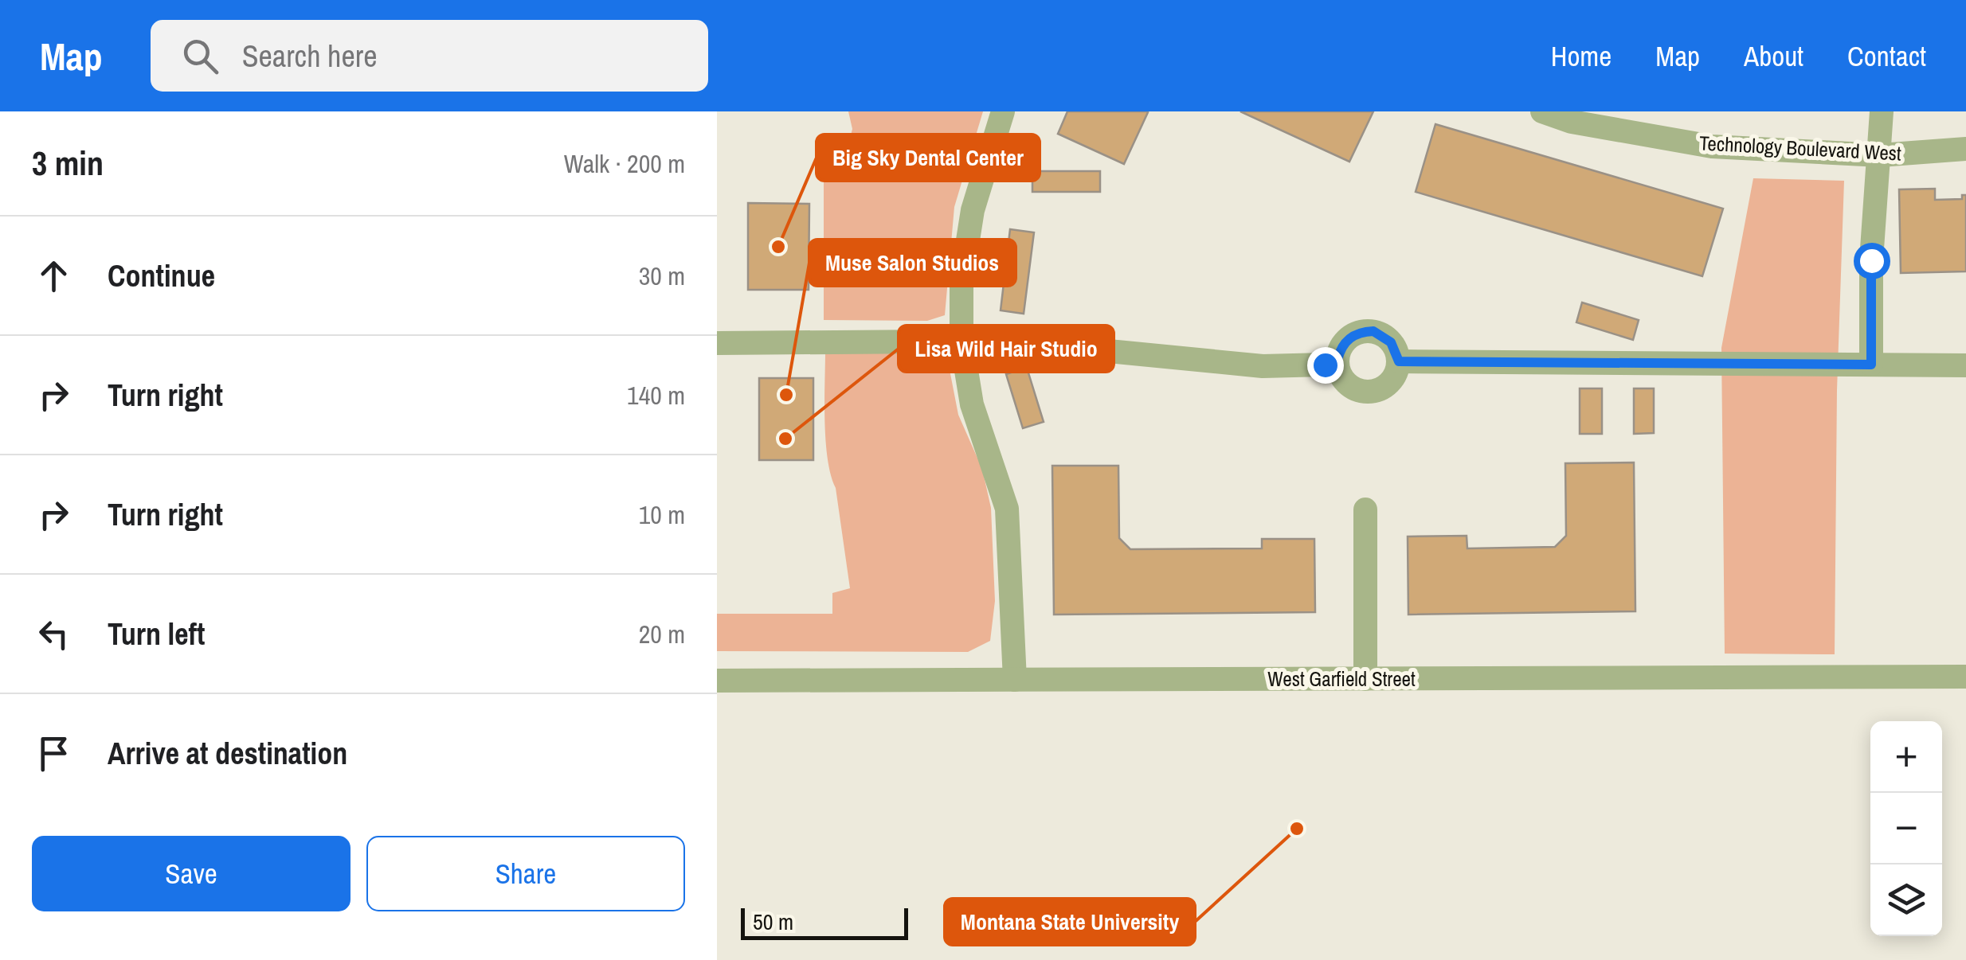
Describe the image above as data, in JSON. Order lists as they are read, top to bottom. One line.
{"streets":{"street":["Technology Boulevard West","West Garfield Street"]},"places":["Big Sky Dental Center","Muse Salon Studios","Lisa Wild Hair Studio","Montana State University"],"scale_bar":"50 m","page":{"header":"Map","search":"Search here","nav":["Home","Map","About","Contact"],"heading":["3 min","Walk · 200 m"],"list":[["Continue","30 m"],["Turn right","140 m"],["Turn right","10 m"],["Turn left","20 m"],"Arrive at destination"],"map_buttons":["+","−"],"buttons":["Save","Share"],"scale":"50 m"}}
